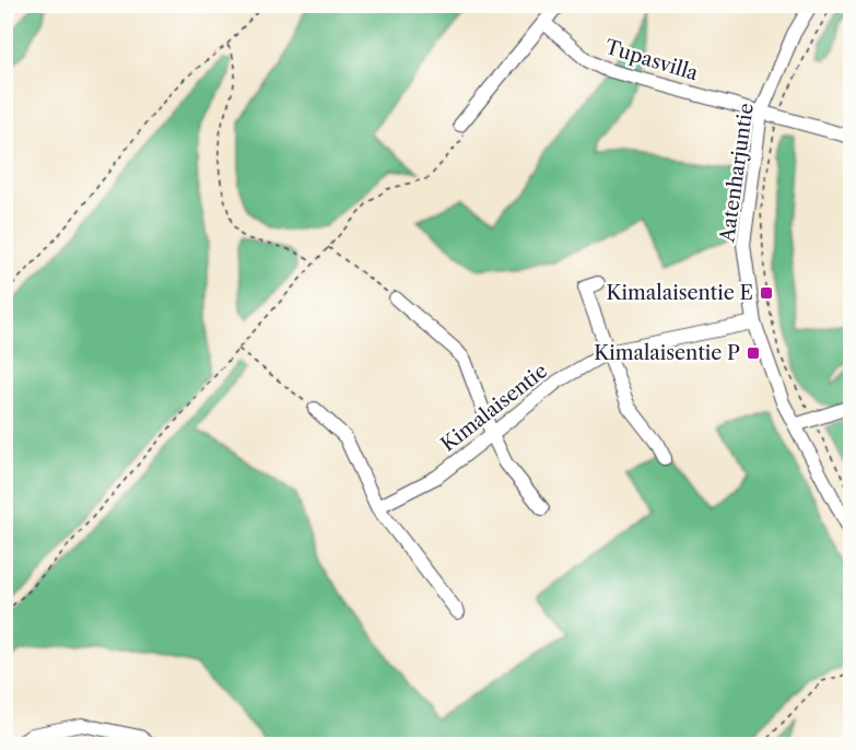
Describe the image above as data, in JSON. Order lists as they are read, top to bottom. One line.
{"streets":{"street":["Tupasvilla","Aatenharjuntie","Kimalaisentie"]},"crossings":[["Tupasvilla","Aatenharjuntie"],["Aatenharjuntie","Kimalaisentie"]],"places":{"transit":["Kimalaisentie E","Kimalaisentie P"]}}
